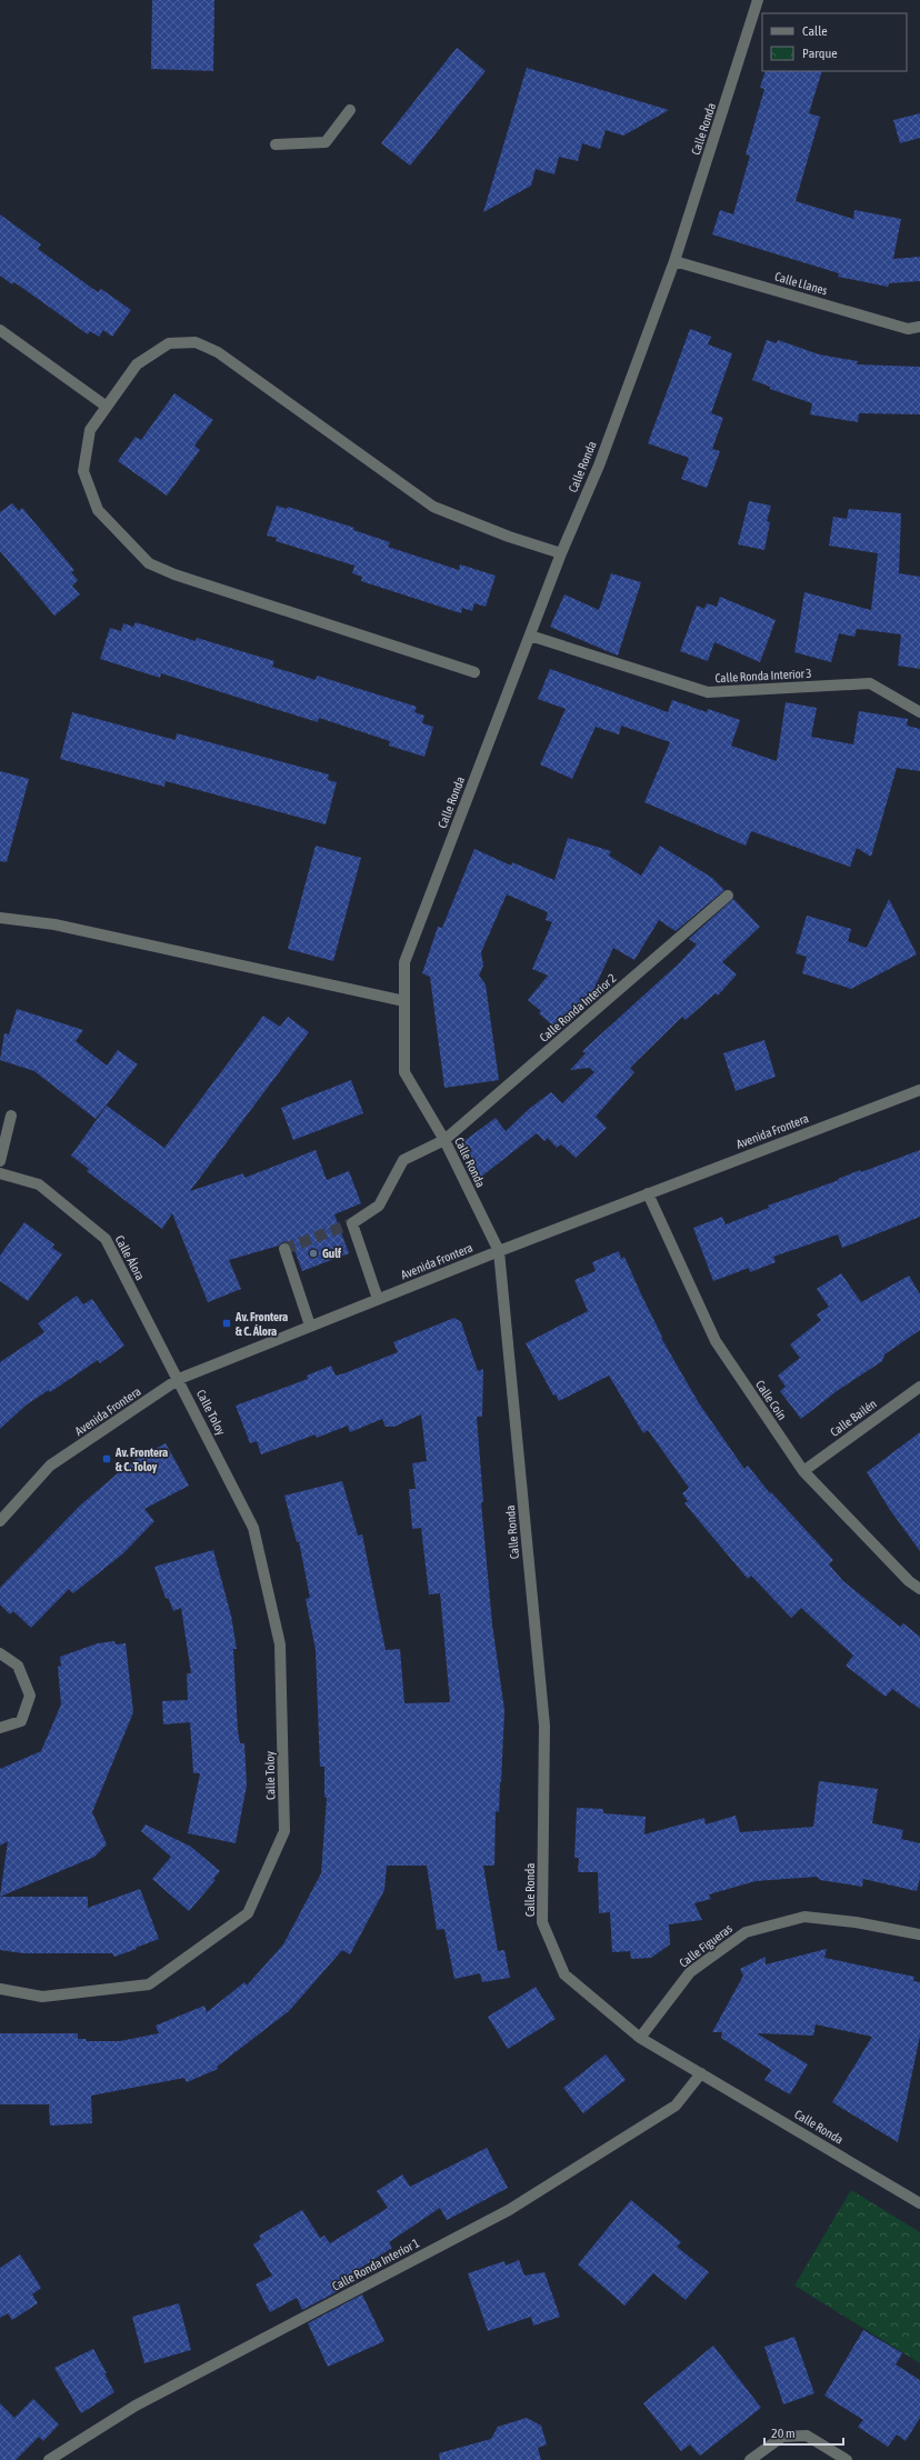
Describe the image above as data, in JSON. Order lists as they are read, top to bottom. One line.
{"streets":{"street":["Calle Ronda","Calle Llanes","Calle Ronda Interior 3","Calle Ronda Interior 2","Avenida Frontera","Calle Álora","Calle Coín","Calle Toloy","Calle Bailén","Calle Figueras","Calle Ronda Interior 1"]},"crossings":[["Calle Ronda","Calle Llanes"],["Calle Ronda","Calle Ronda Interior 3"],["Calle Ronda","Calle Ronda Interior 2"],["Calle Ronda","Avenida Frontera"],["Calle Ronda","Calle Figueras"],["Calle Ronda","Calle Ronda Interior 1"],["Calle Ronda Interior 2","Avenida Frontera"],["Avenida Frontera","Calle Álora"],["Avenida Frontera","Calle Coín"],["Avenida Frontera","Calle Toloy"],["Calle Álora","Calle Toloy"],["Calle Coín","Calle Bailén"]],"places":{"other":["Gulf"],"transit":["Av. Frontera & C. Álora","Av. Frontera & C. Toloy"]},"legend":["Calle","Parque"],"scale_bar":"20 m"}
